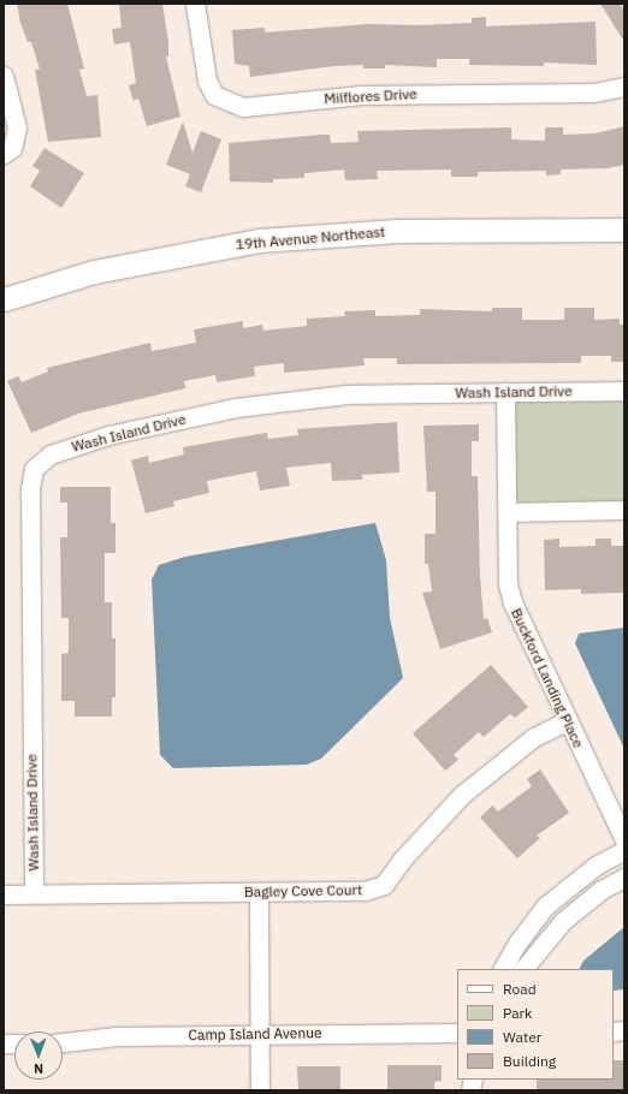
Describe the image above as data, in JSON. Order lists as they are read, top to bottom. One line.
{"streets":{"street":["Milflores Drive","19th Avenue Northeast","Wash Island Drive","Buckford Landing Place","Bagley Cove Court","Camp Island Avenue"]},"crossings":[["Wash Island Drive","Buckford Landing Place"],["Wash Island Drive","Bagley Cove Court"],["Buckford Landing Place","Bagley Cove Court"]],"legend":["Road","Park","Water","Building"],"north":"bottom"}
